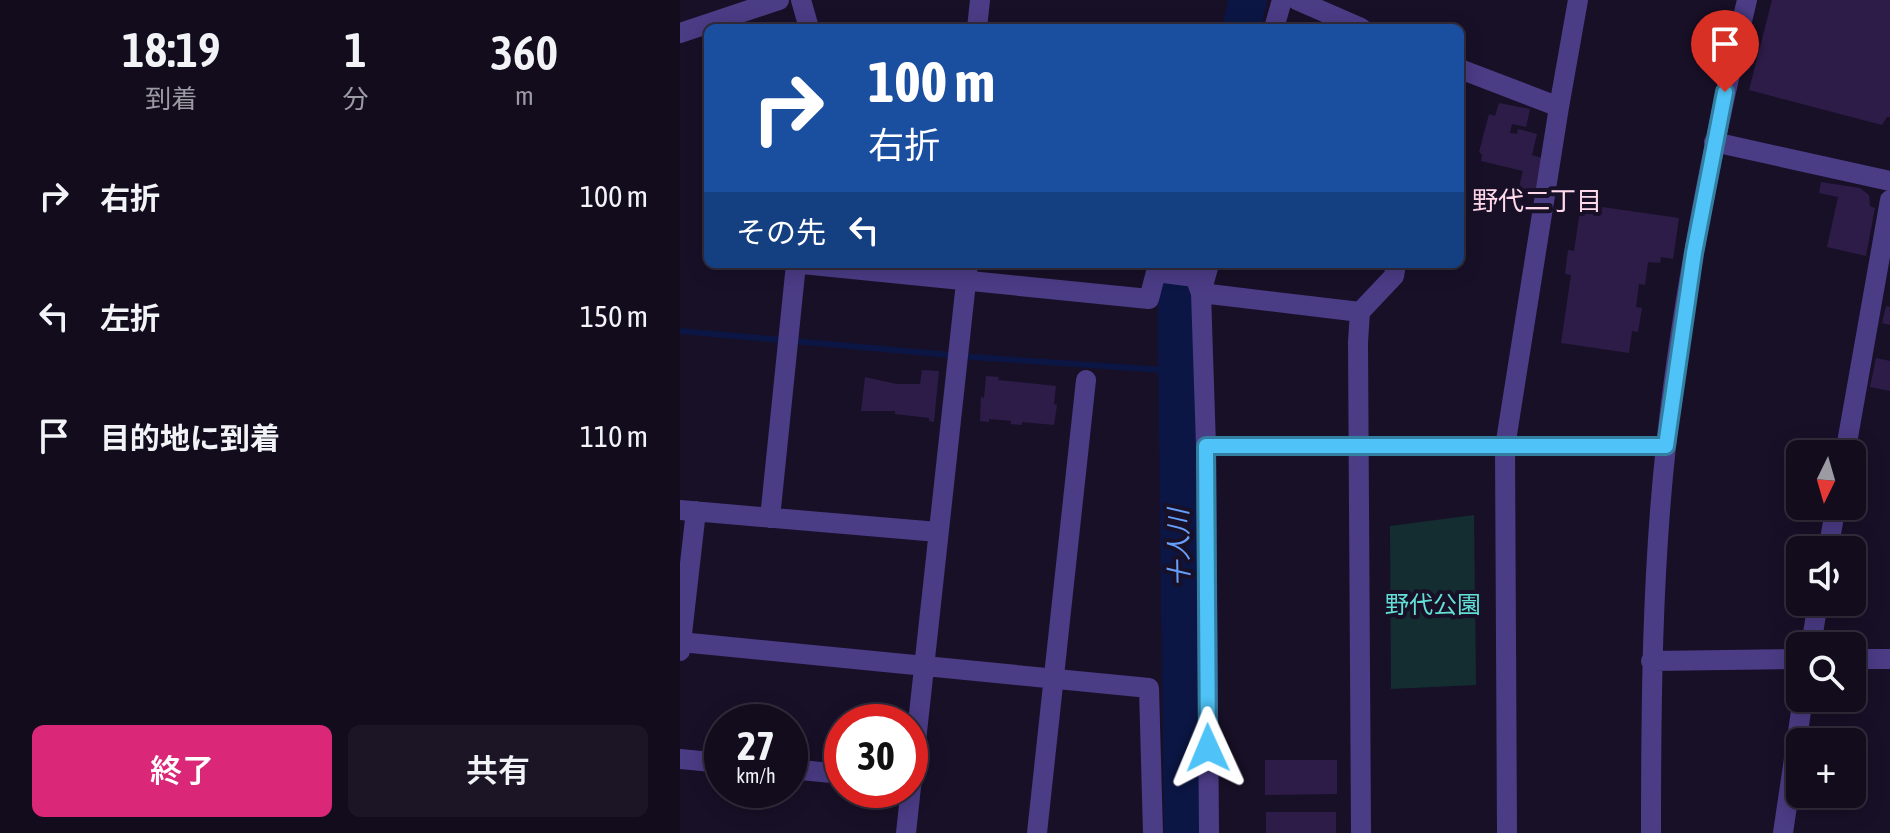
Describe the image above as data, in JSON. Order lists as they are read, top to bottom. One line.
{"districts":["野代二丁目"],"water":["十人川"],"parks":["野代公園"],"north":"bottom","page":{"eta":["18:19","到着","1","分","360","m"],"turn":["100 m","右折"],"list":[{"name":"右折","value":"100 m"},{"name":"左折","value":"150 m"},{"name":"目的地に到着","value":"110 m"}],"then":"その先","map_buttons":"+","speed":"27 km/h","limit":"30","buttons":["終了","共有"]}}
